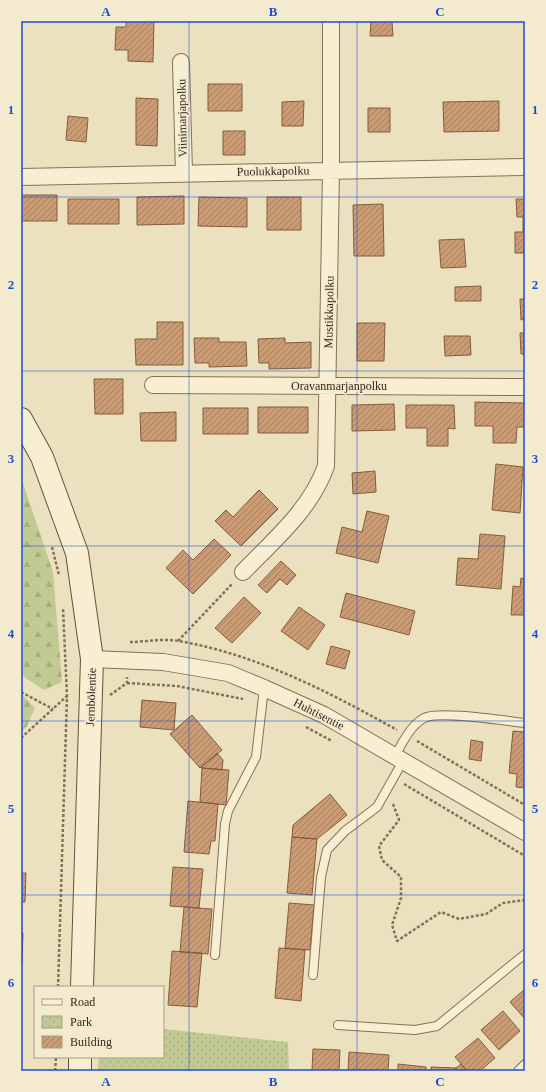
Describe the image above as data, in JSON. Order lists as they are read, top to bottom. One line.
{"streets":{"street":["Viinimarjapolku","Puolukkapolku","Mustikkapolku","Oravanmarjanpolku","Jernbölentie","Huhtisentie"]},"crossings":[["Viinimarjapolku","Puolukkapolku"],["Puolukkapolku","Mustikkapolku"],["Mustikkapolku","Oravanmarjanpolku"],["Jernbölentie","Huhtisentie"]],"legend":["Road","Park","Building"],"grid":{"columns":["A","B","C"],"rows":["1","2","3","4","5","6"]}}
